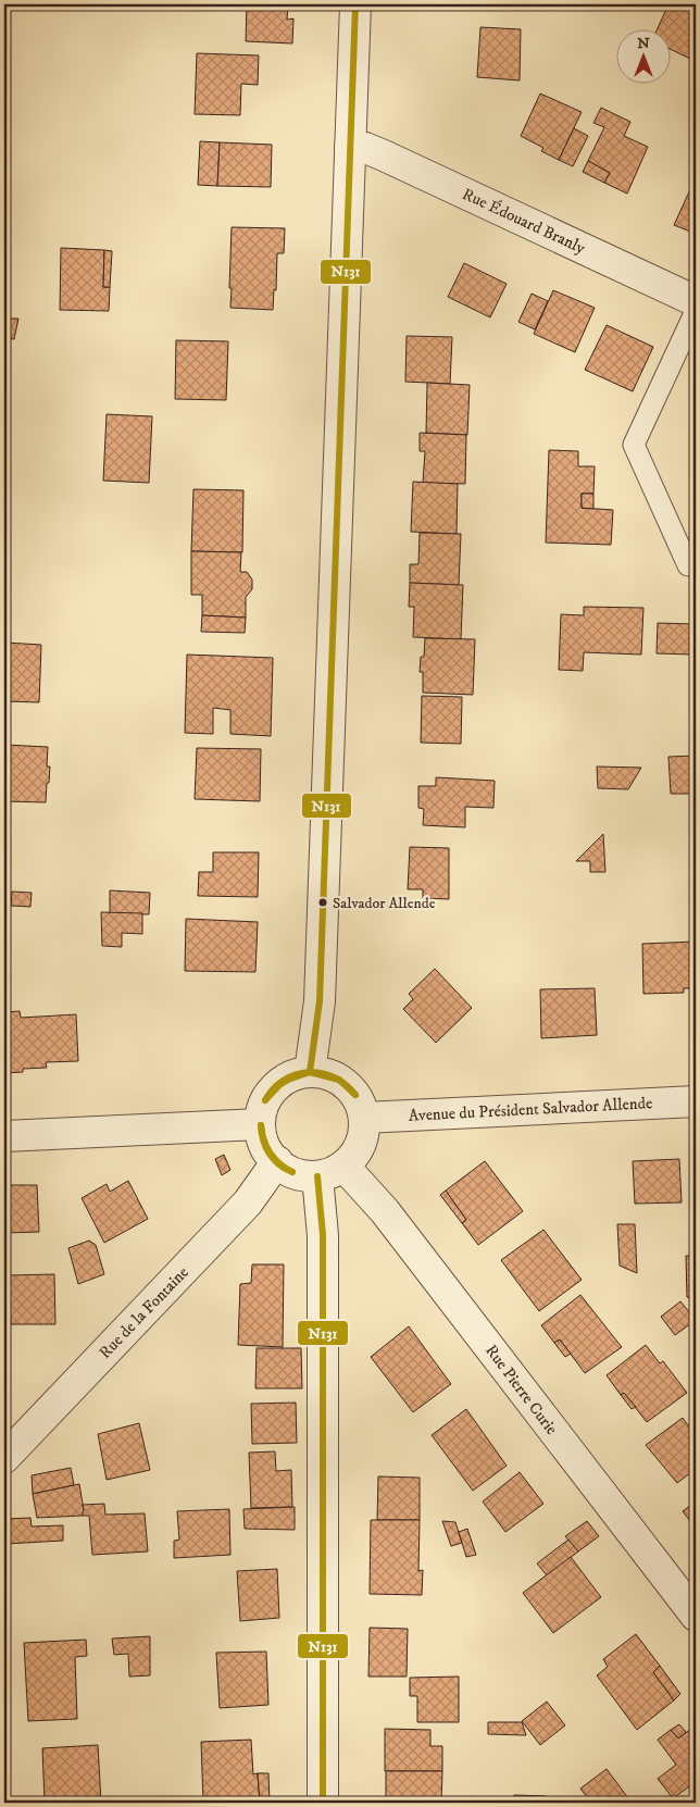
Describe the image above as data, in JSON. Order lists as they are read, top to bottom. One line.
{"streets":{"street":["Rue Édouard Branly","Avenue du Président Salvador Allende","Rue de la Fontaine","Rue Pierre Curie"]},"crossings":[["Avenue du Président Salvador Allende","Rue de la Fontaine"],["Avenue du Président Salvador Allende","Rue Pierre Curie"],["Rue de la Fontaine","Rue Pierre Curie"]],"places":["Salvador Allende"],"lines":["transit line N131"],"north":"top"}
